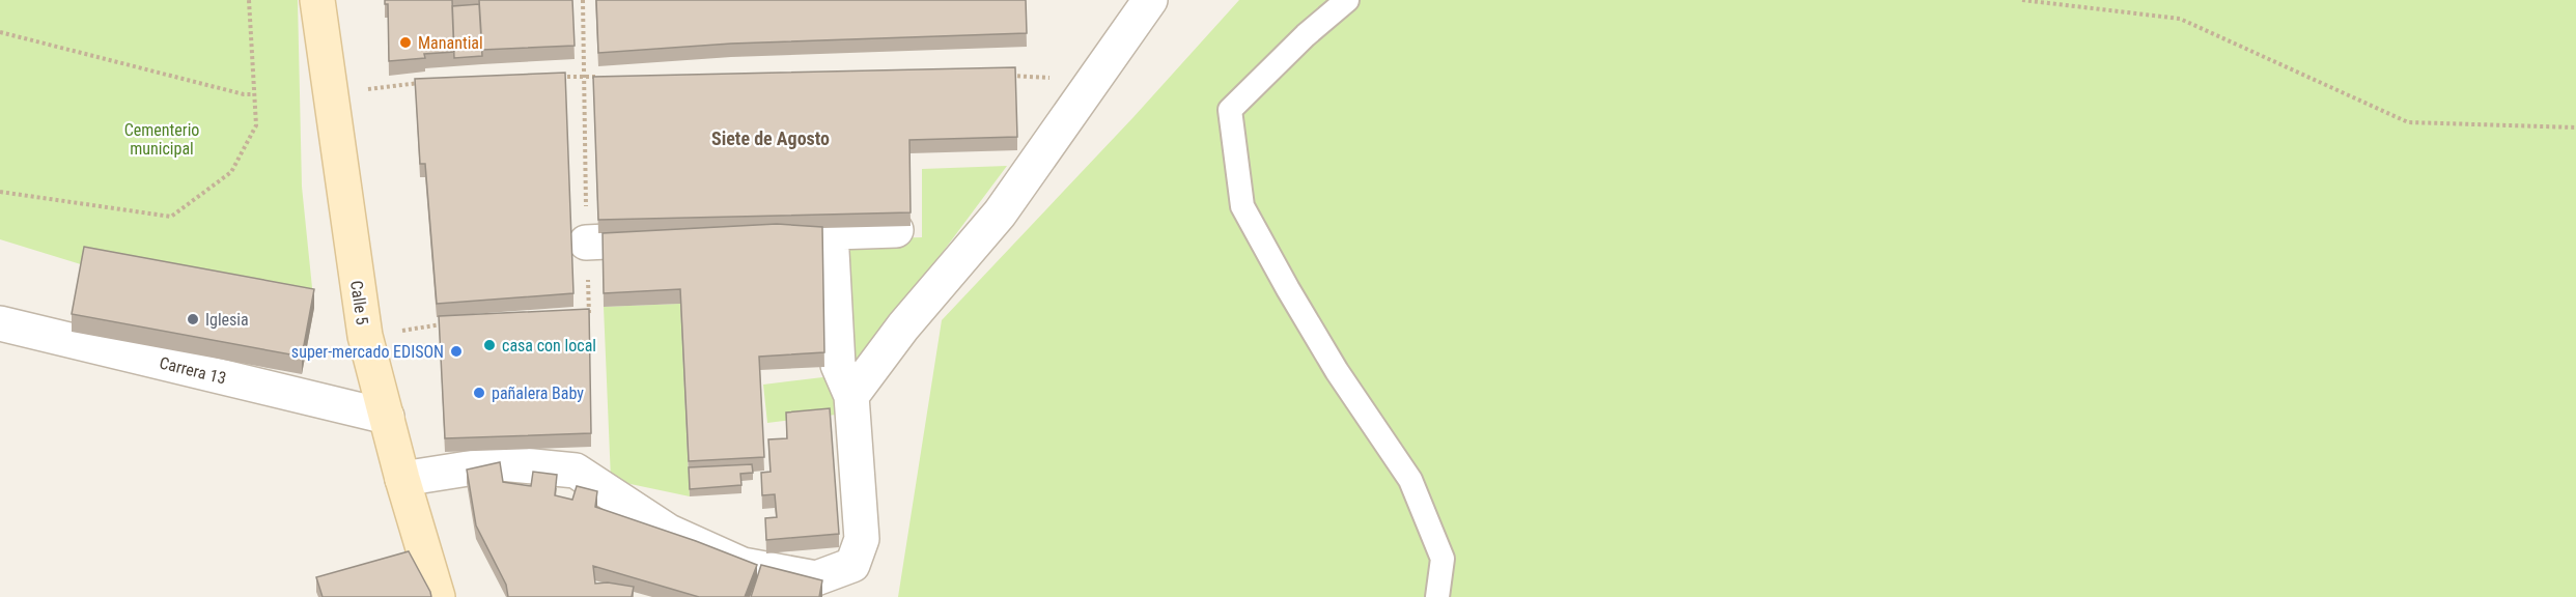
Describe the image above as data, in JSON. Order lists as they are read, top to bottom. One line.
{"streets":{"street":["Calle 5","Carrera 13"]},"crossings":[["Calle 5","Carrera 13"]],"districts":["Siete de Agosto"],"parks":["Cementerio municipal"],"places":["Manantial","Iglesia","casa con local","super-mercado EDISON","pañalera Baby"]}
